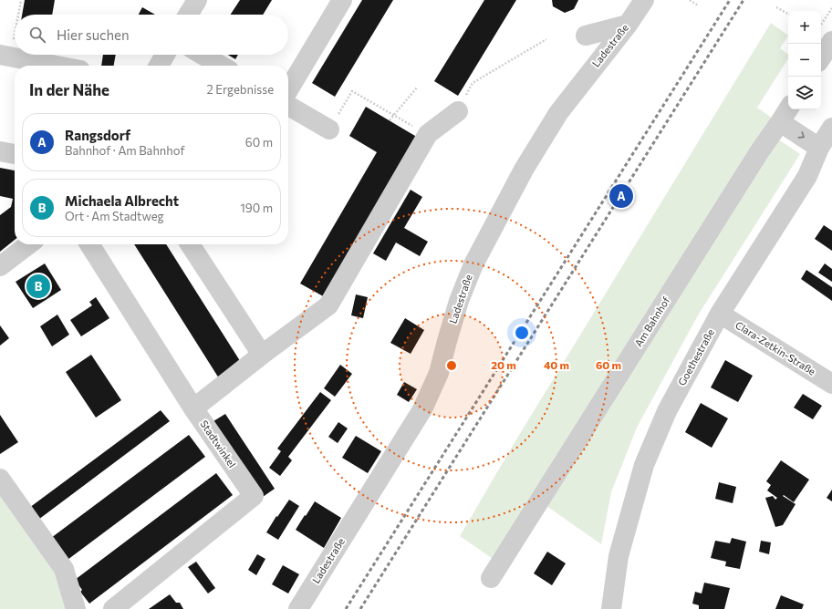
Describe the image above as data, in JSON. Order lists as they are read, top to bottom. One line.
{"streets":{"street":["Ladestraße","Am Bahnhof","Clara-Zetkin-Straße","Goethestraße","Stadtwinkel"]},"crossings":[["Clara-Zetkin-Straße","Goethestraße"]],"page":{"map_buttons":["+","−"],"search":"Hier suchen","heading":["In der Nähe","2 Ergebnisse"],"list":[{"mark":"A","name":"Rangsdorf","note":"Bahnhof · Am Bahnhof","value":"60 m"},{"mark":"B","name":"Michaela Albrecht","note":"Ort · Am Stadtweg","value":"190 m"}],"pins":["A","B"]},"rings":["20 m","40 m","60 m"]}
